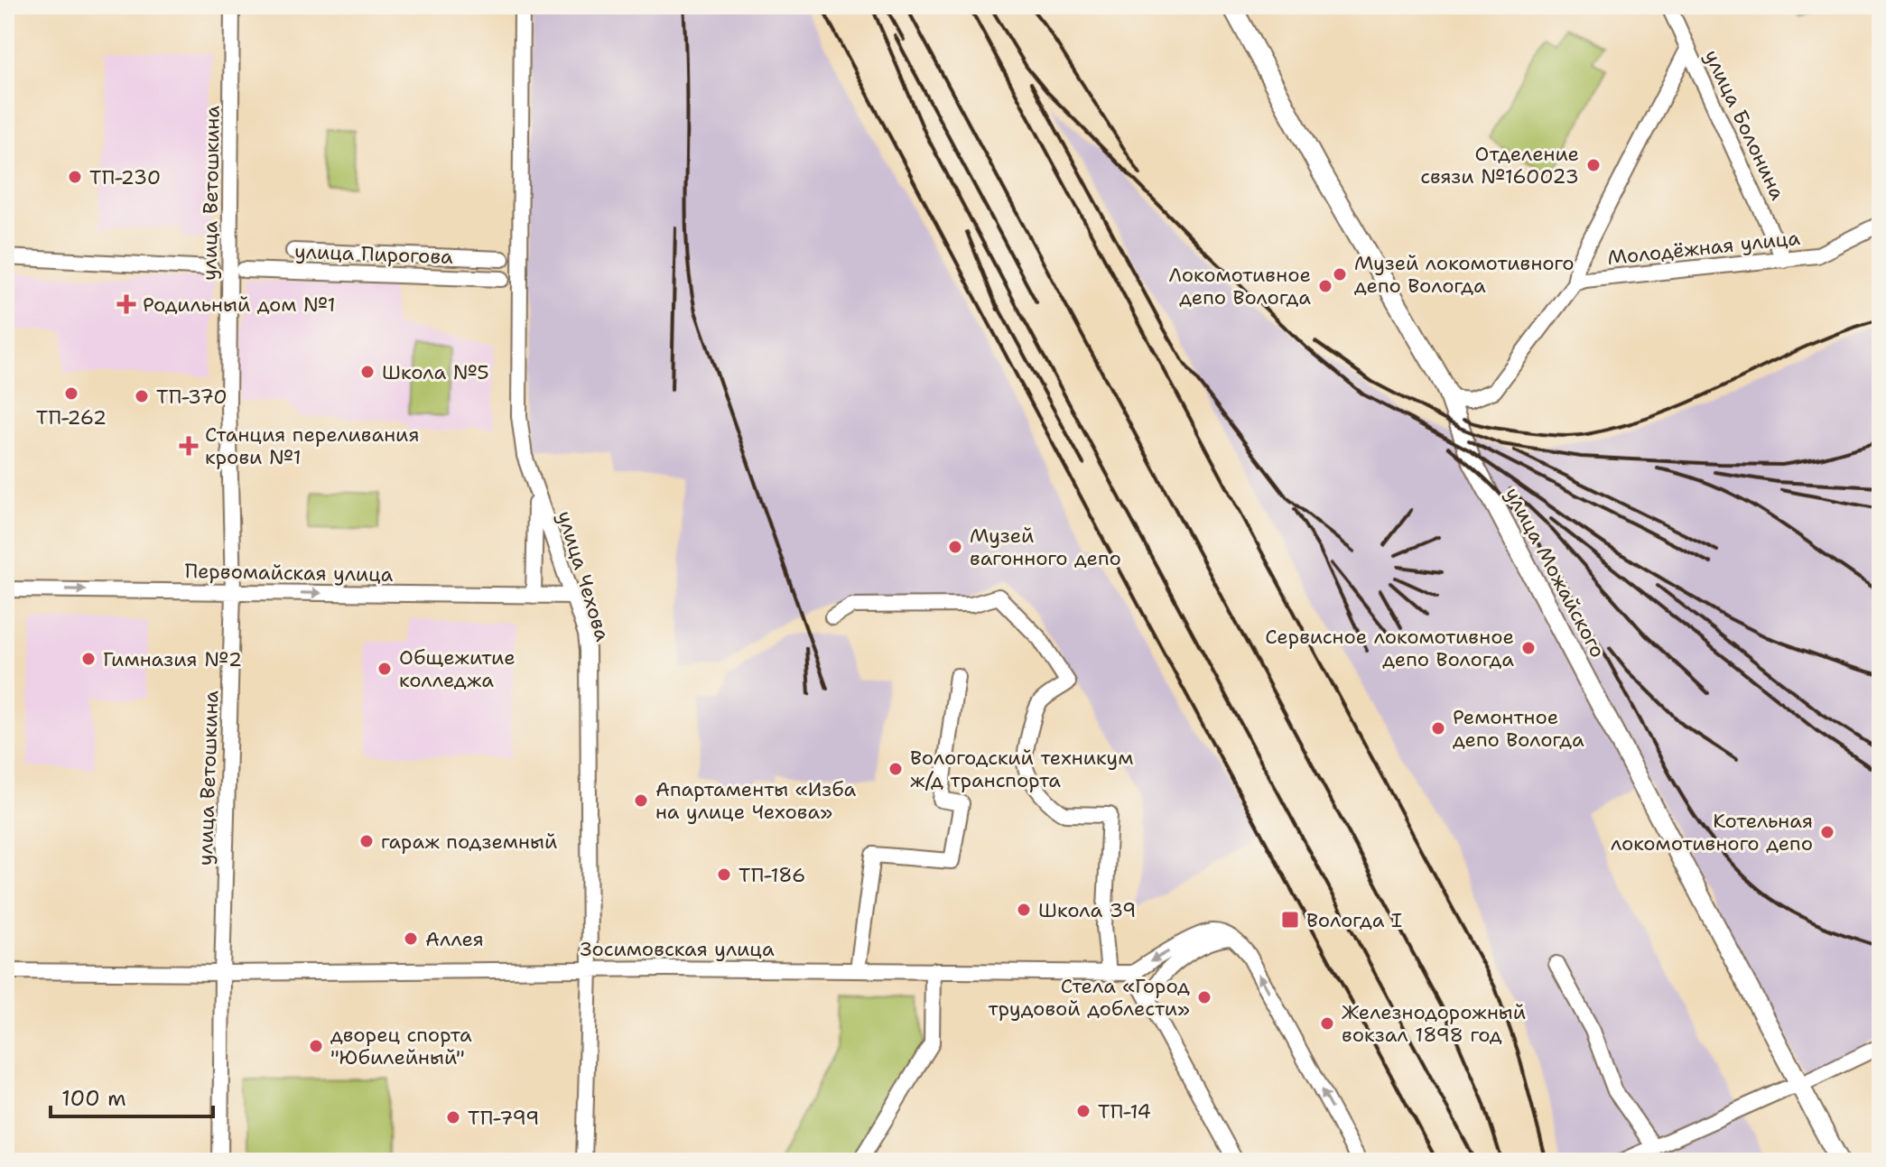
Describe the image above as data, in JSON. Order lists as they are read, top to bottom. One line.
{"streets":{"main road":["улица Можайского"],"street":["улица Болонина","улица Ветошкина","Молодёжная улица","улица Пирогова","Первомайская улица","улица Чехова","Зосимовская улица"]},"crossings":[["улица Болонина","Молодёжная улица"],["улица Ветошкина","Первомайская улица"],["улица Ветошкина","Зосимовская улица"],["Первомайская улица","улица Чехова"],["улица Чехова","Зосимовская улица"]],"one_way":["Первомайская улица"],"places":{"other":["Отделение связи №160023","ТП-230","Музей локомотивного депо Вологда","Локомотивное депо Вологда","Школа №5","ТП-262","ТП-370","Музей вагонного депо","Сервисное локомотивное депо Вологда","Гимназия №2","Общежитие колледжа","Ремонтное депо Вологда","Вологодский техникум ж/д транспорта","Апартаменты «Изба на улице Чехова»","Котельная локомотивного депо","гараж подземный","ТП-186","Школа 39","Аллея","Стела «Город трудовой доблести»","Железнодорожный вокзал 1898 год","дворец спорта \"Юбилейный\"","ТП-14","ТП-799"],"health":["Родильный дом №1","Станция переливания крови №1"],"transit":["Вологда I"]},"scale_bar":"100 m"}
